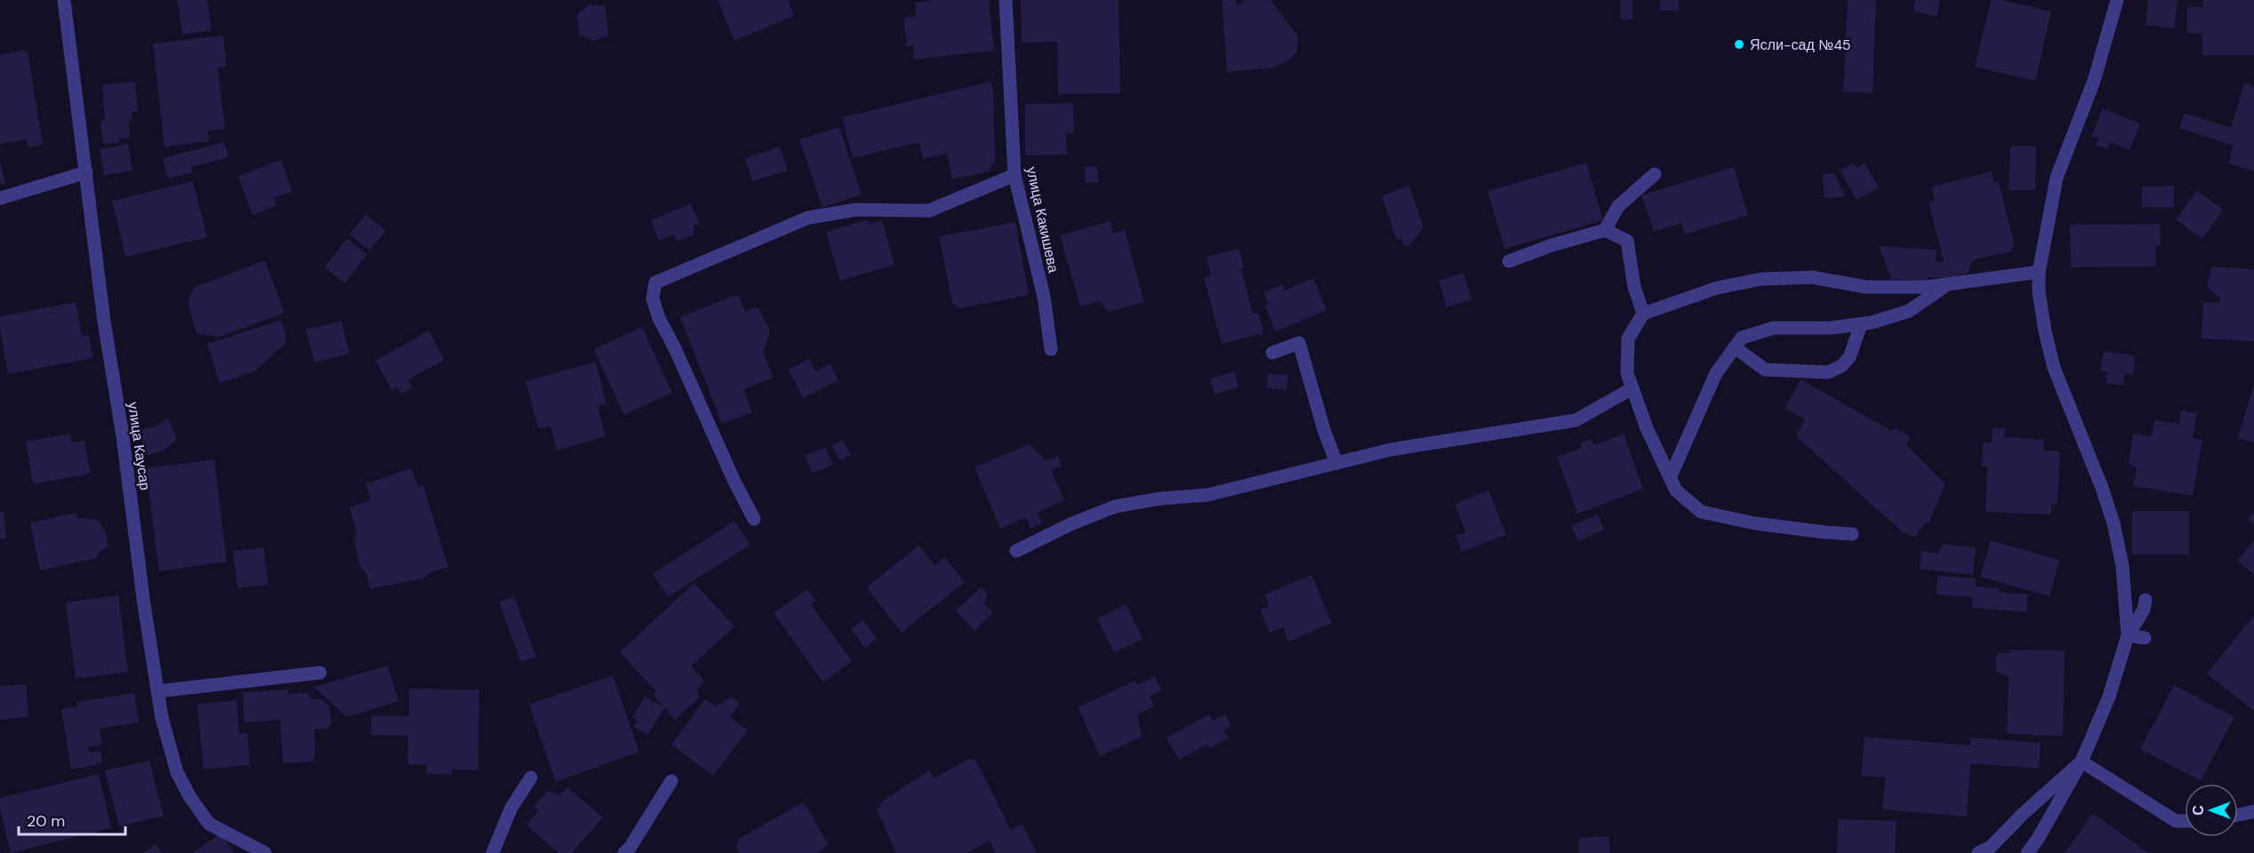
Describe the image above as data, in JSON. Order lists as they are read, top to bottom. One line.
{"streets":{"street":["улица Какишева","улица Каусар"]},"places":["Ясли-сад №45"],"scale_bar":"20 m","north":"left"}
